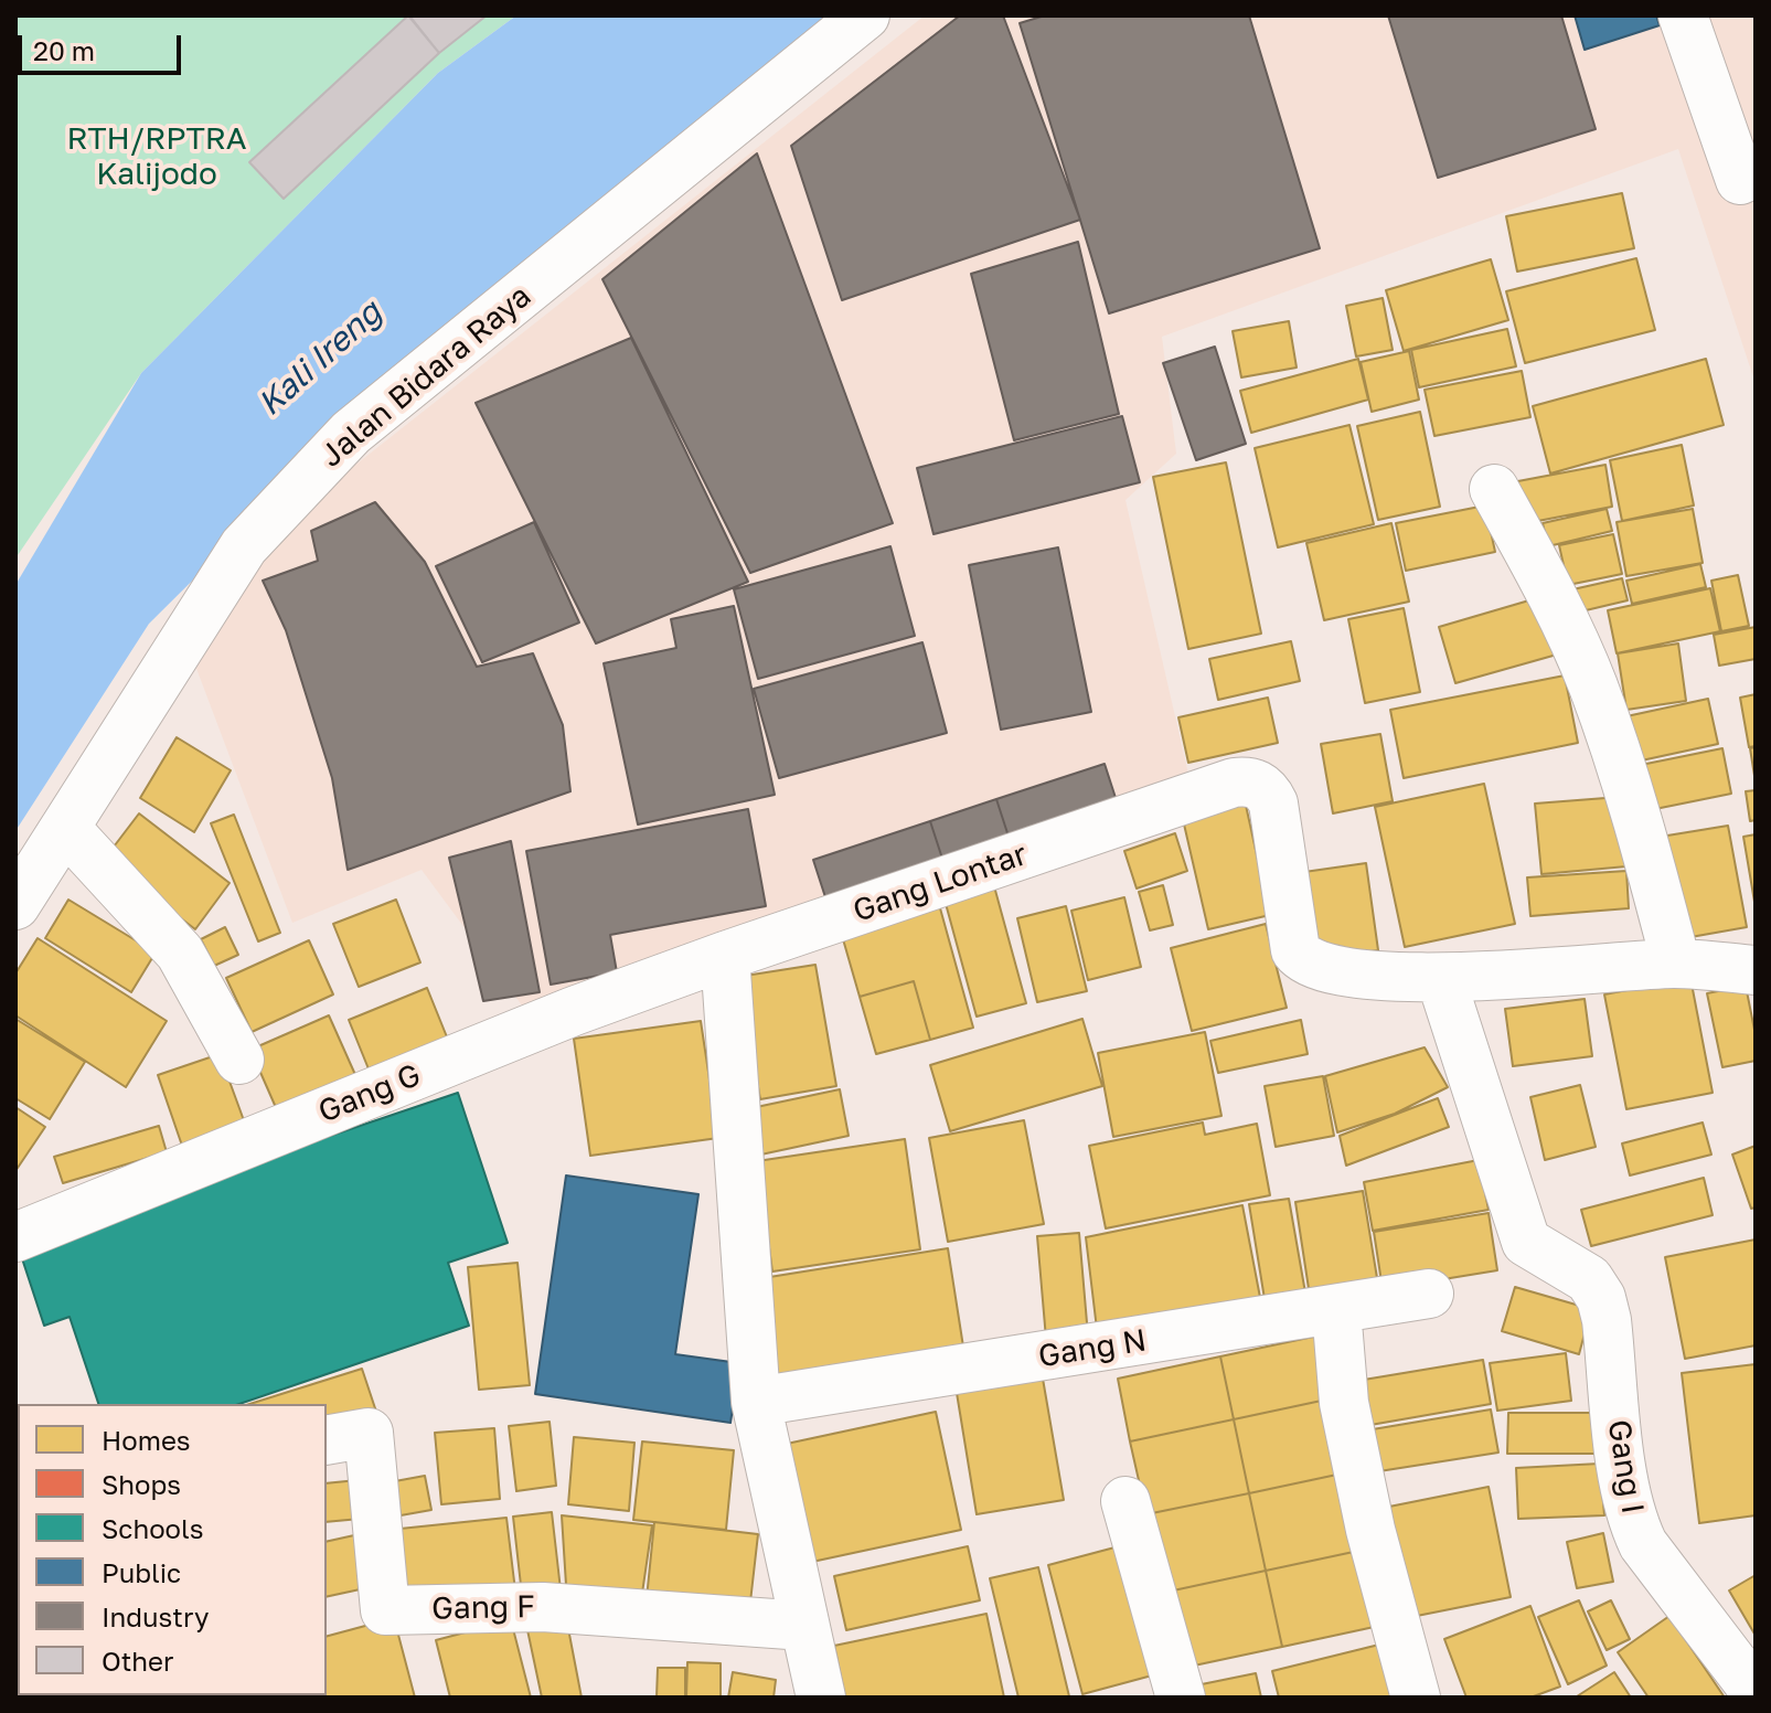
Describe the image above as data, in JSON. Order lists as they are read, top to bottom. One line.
{"streets":{"street":["Jalan Bidara Raya","Gang Lontar","Gang G","Gang N","Gang I","Gang F"]},"crossings":[["Gang Lontar","Gang G"],["Gang Lontar","Gang I"]],"water":["Kali Ireng"],"parks":["RTH/RPTRA Kalijodo"],"legend":["Homes","Shops","Schools","Public","Industry","Other"],"scale_bar":"20 m"}
